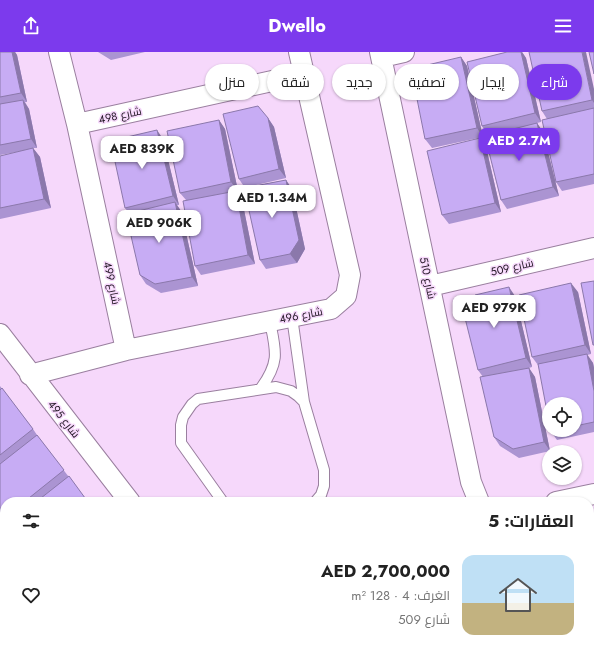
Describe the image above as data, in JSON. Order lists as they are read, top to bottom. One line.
{"streets":{"street":["شارع 498","شارع 509","شارع 510","شارع 499","شارع 496","شارع 495"]},"crossings":[["شارع 498","شارع 499"],["شارع 509","شارع 510"],["شارع 499","شارع 496"],["شارع 496","شارع 495"]],"page":{"header":"Dwello","chip":["شراء","إيجار","تصفية","جديد","شقة","منزل"],"price":["AED 2.7M","AED 839K","AED 1.34M","AED 906K","AED 979K"],"heading":"العقارات: 5","list":[{"name":"AED 2,700,000","note":"الغرف: 4 · 128 m² · شارع 509"}]}}
